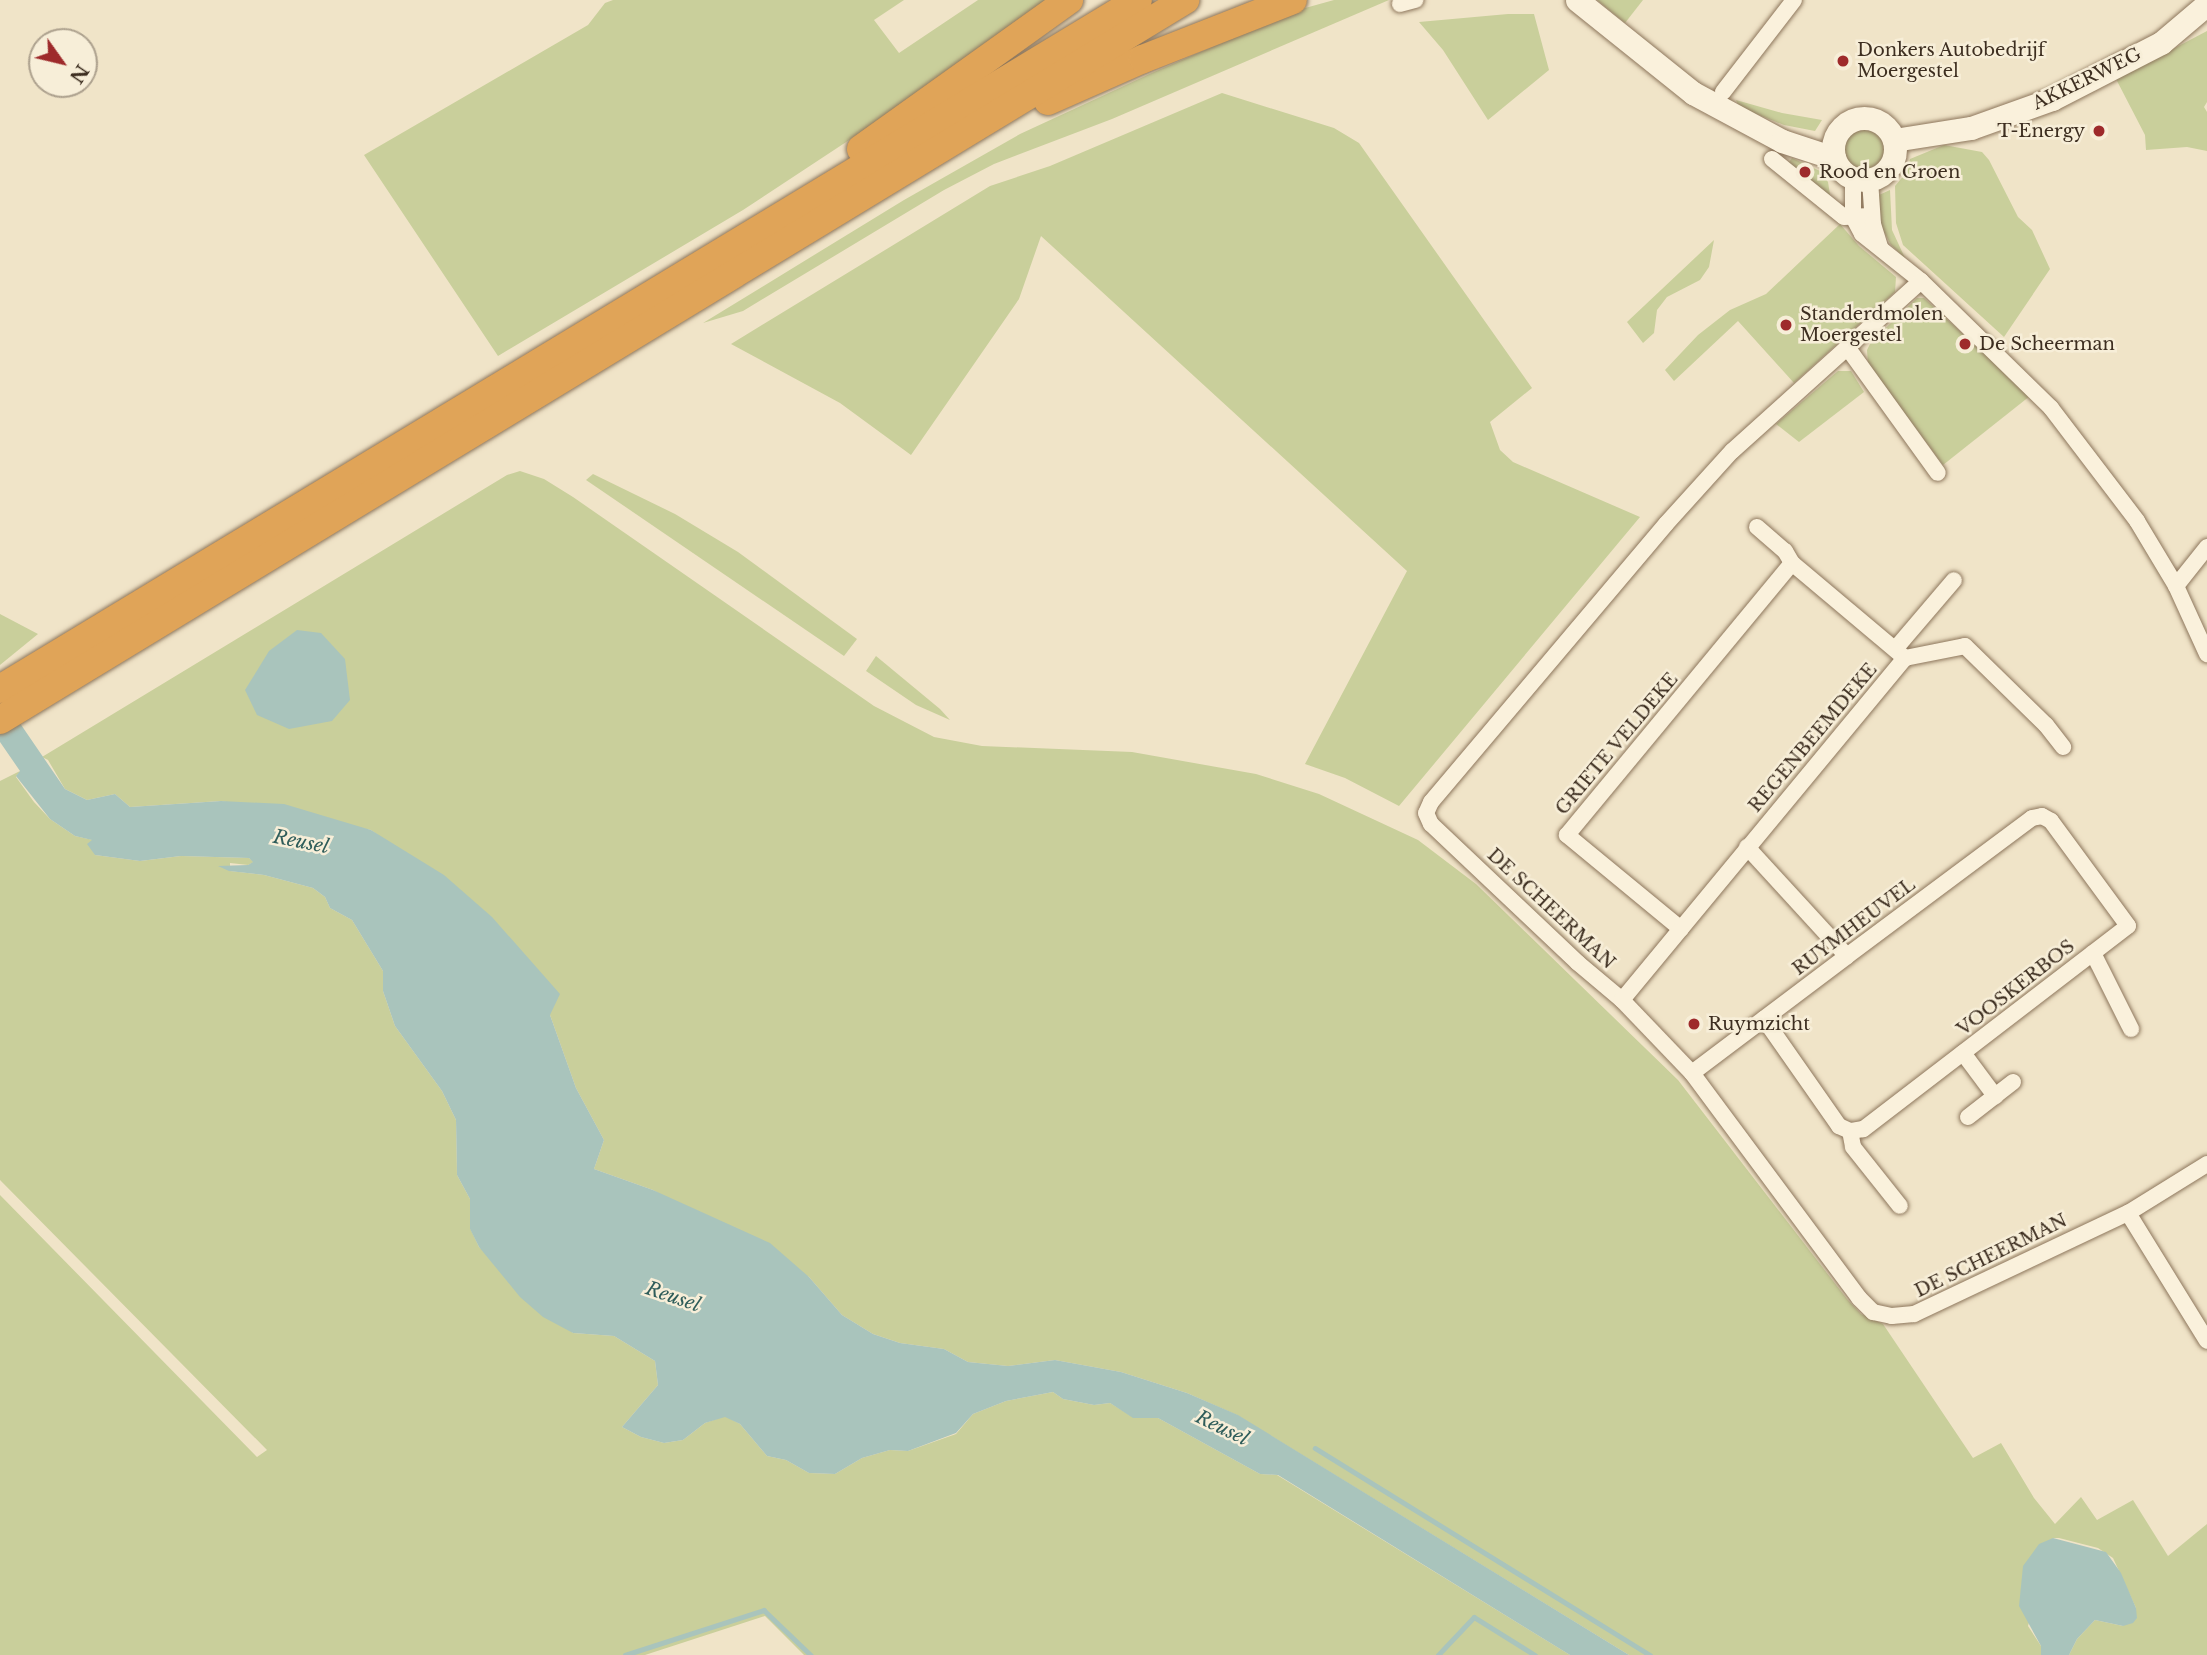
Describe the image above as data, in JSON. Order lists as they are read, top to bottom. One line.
{"streets":{"main road":["AKKERWEG"],"street":["REGENBEEMDEKE","GRIETE VELDEKE","DE SCHEERMAN","RUYMHEUVEL","VOOSKERBOS"]},"crossings":[["REGENBEEMDEKE","GRIETE VELDEKE"],["REGENBEEMDEKE","DE SCHEERMAN"],["DE SCHEERMAN","RUYMHEUVEL"],["RUYMHEUVEL","VOOSKERBOS"]],"water":["Reusel"],"places":["Donkers Autobedrijf Moergestel","T-Energy","Rood en Groen","Standerdmolen Moergestel","De Scheerman","Ruymzicht"],"north":"bottom right"}
